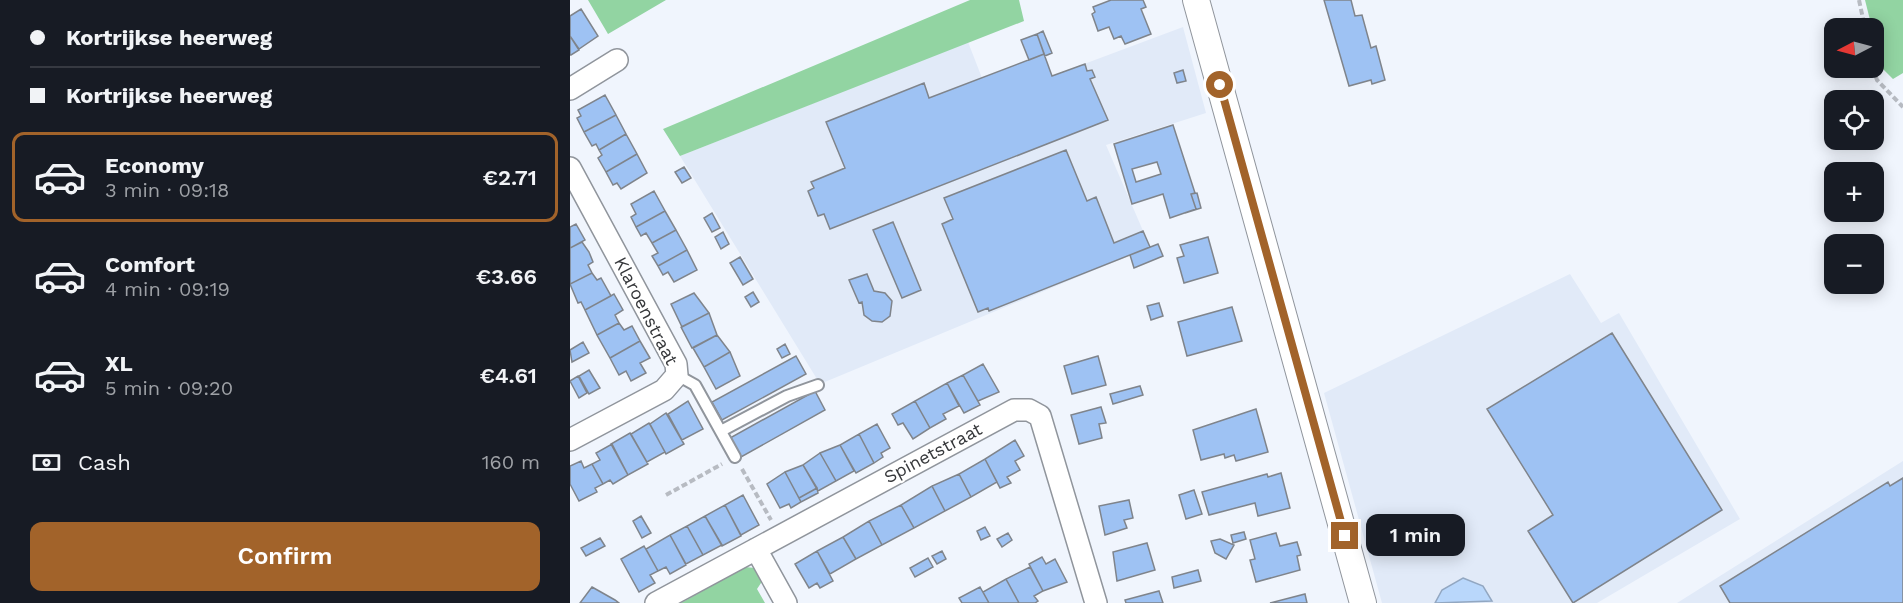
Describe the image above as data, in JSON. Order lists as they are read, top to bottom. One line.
{"streets":{"street":["Klaroenstraat","Spinetstraat"]},"north":"left","page":{"banner":["Kortrijkse heerweg","Kortrijkse heerweg"],"map_buttons":["+","−"],"list":[{"name":"Economy","note":"3 min · 09:18","value":"€2.71"},{"name":"Comfort","note":"4 min · 09:19","value":"€3.66"},{"name":"XL","note":"5 min · 09:20","value":"€4.61"}],"pay":["Cash","160 m"],"buttons":"Confirm","bubble":"1 min"}}
